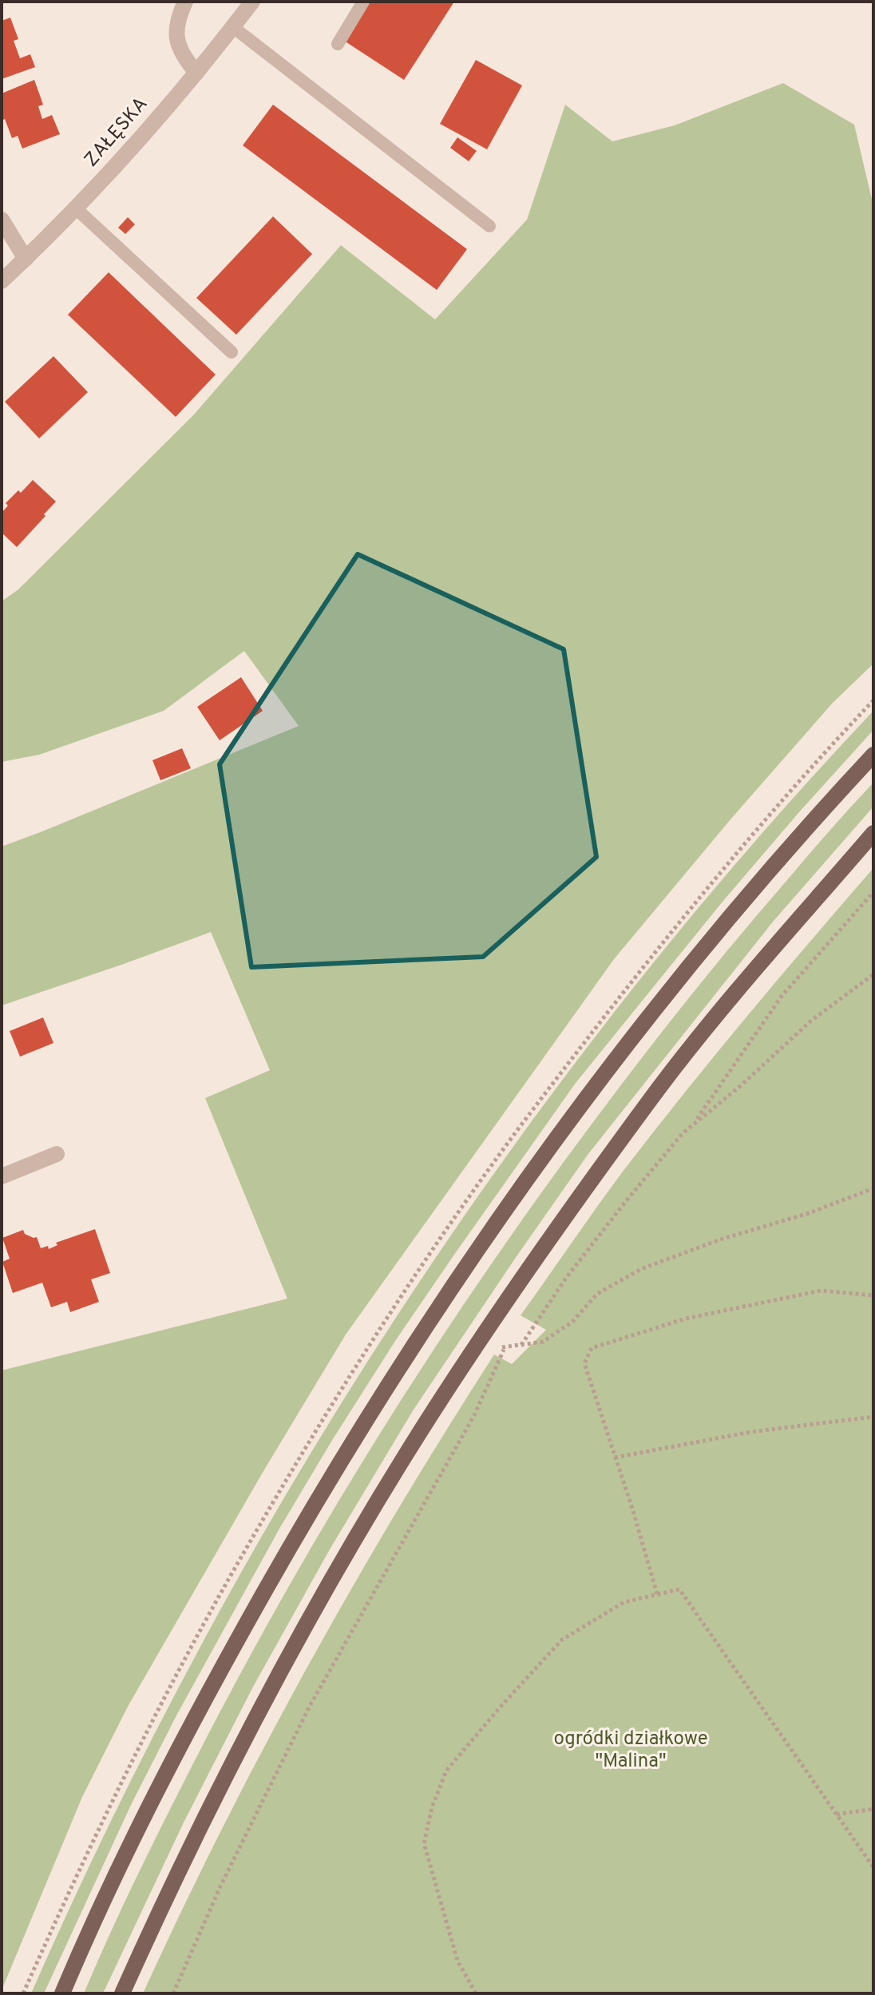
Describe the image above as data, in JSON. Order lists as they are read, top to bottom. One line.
{"streets":{"street":["ZAŁĘSKA"]},"parks":["ogródki działkowe \"Malina\""]}
